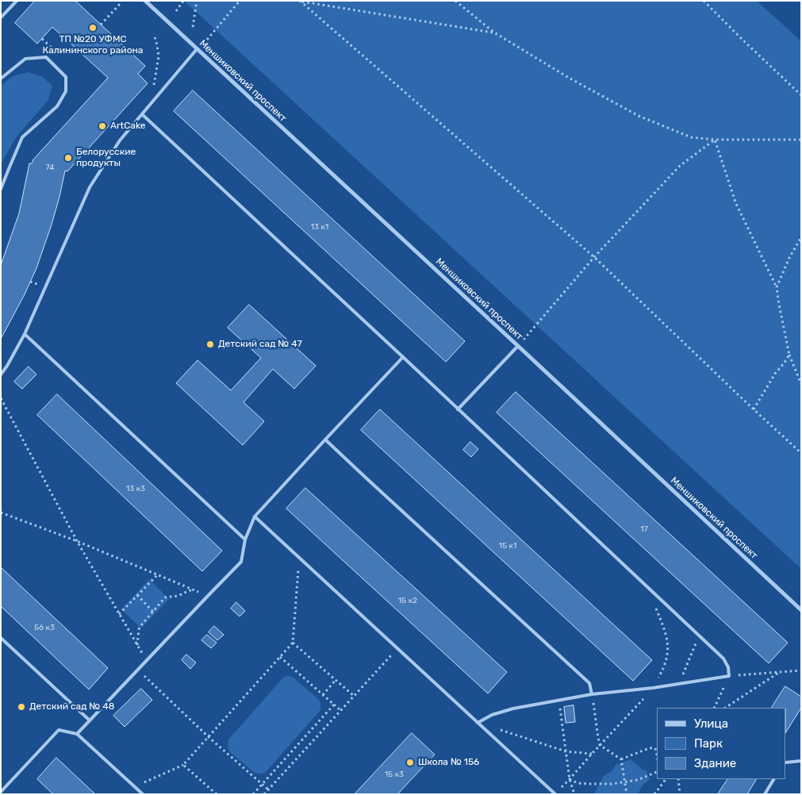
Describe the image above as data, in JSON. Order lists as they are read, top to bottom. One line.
{"streets":{"street":["Меншиковский проспект"]},"places":["ТП №20 УФМС Калининского района","ArtCake","Белорусские продукты","Детский сад № 47","Детский сад № 48","Школа № 156"],"house_numbers":["74","13 к1","13 к3","17","15 к1","15 к2","56 к3","15 к3"],"legend":["Улица","Парк","Здание"]}
